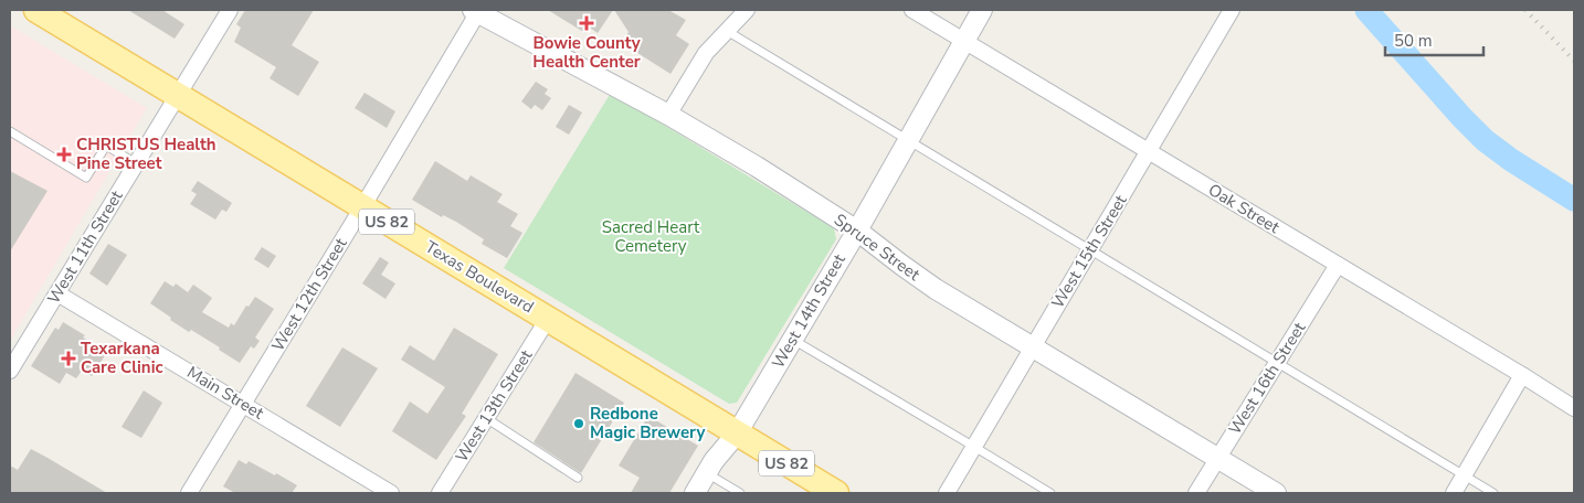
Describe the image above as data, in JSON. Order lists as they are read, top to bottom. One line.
{"streets":{"main road":["US 82","Texas Boulevard"],"street":["Oak Street","West 11th Street","Spruce Street","West 15th Street","West 12th Street","West 14th Street","West 16th Street","Main Street","West 13th Street"]},"crossings":[["Oak Street","West 15th Street"],["Oak Street","West 14th Street"],["Oak Street","West 16th Street"],["West 11th Street","Texas Boulevard"],["West 11th Street","Main Street"],["Spruce Street","West 15th Street"],["Spruce Street","West 12th Street"],["Spruce Street","West 14th Street"],["Spruce Street","West 16th Street"],["Texas Boulevard","West 12th Street"],["Texas Boulevard","West 14th Street"],["Texas Boulevard","West 13th Street"],["West 12th Street","Main Street"]],"parks":["Sacred Heart Cemetery"],"places":{"health":["Bowie County Health Center","CHRISTUS Health Pine Street","Texarkana Care Clinic"],"other":["Redbone Magic Brewery"]},"scale_bar":"50 m"}
